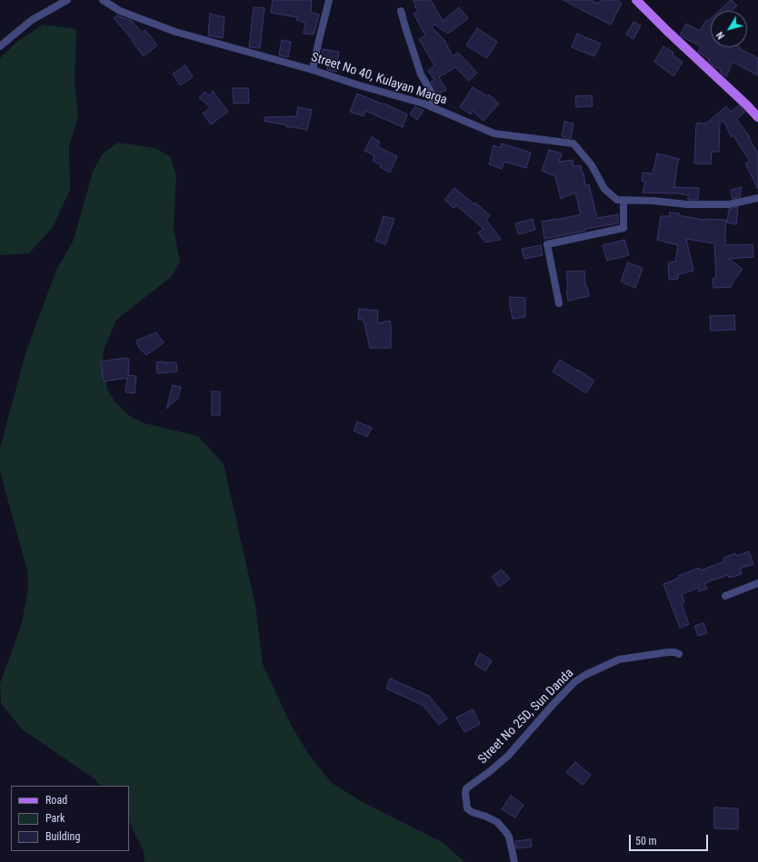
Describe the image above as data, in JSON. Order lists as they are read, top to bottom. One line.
{"streets":{"street":["Street No 40, Kulayan Marga","Street No 25D, Sun Danda"]},"legend":["Road","Park","Building"],"scale_bar":"50 m","north":"bottom left"}
